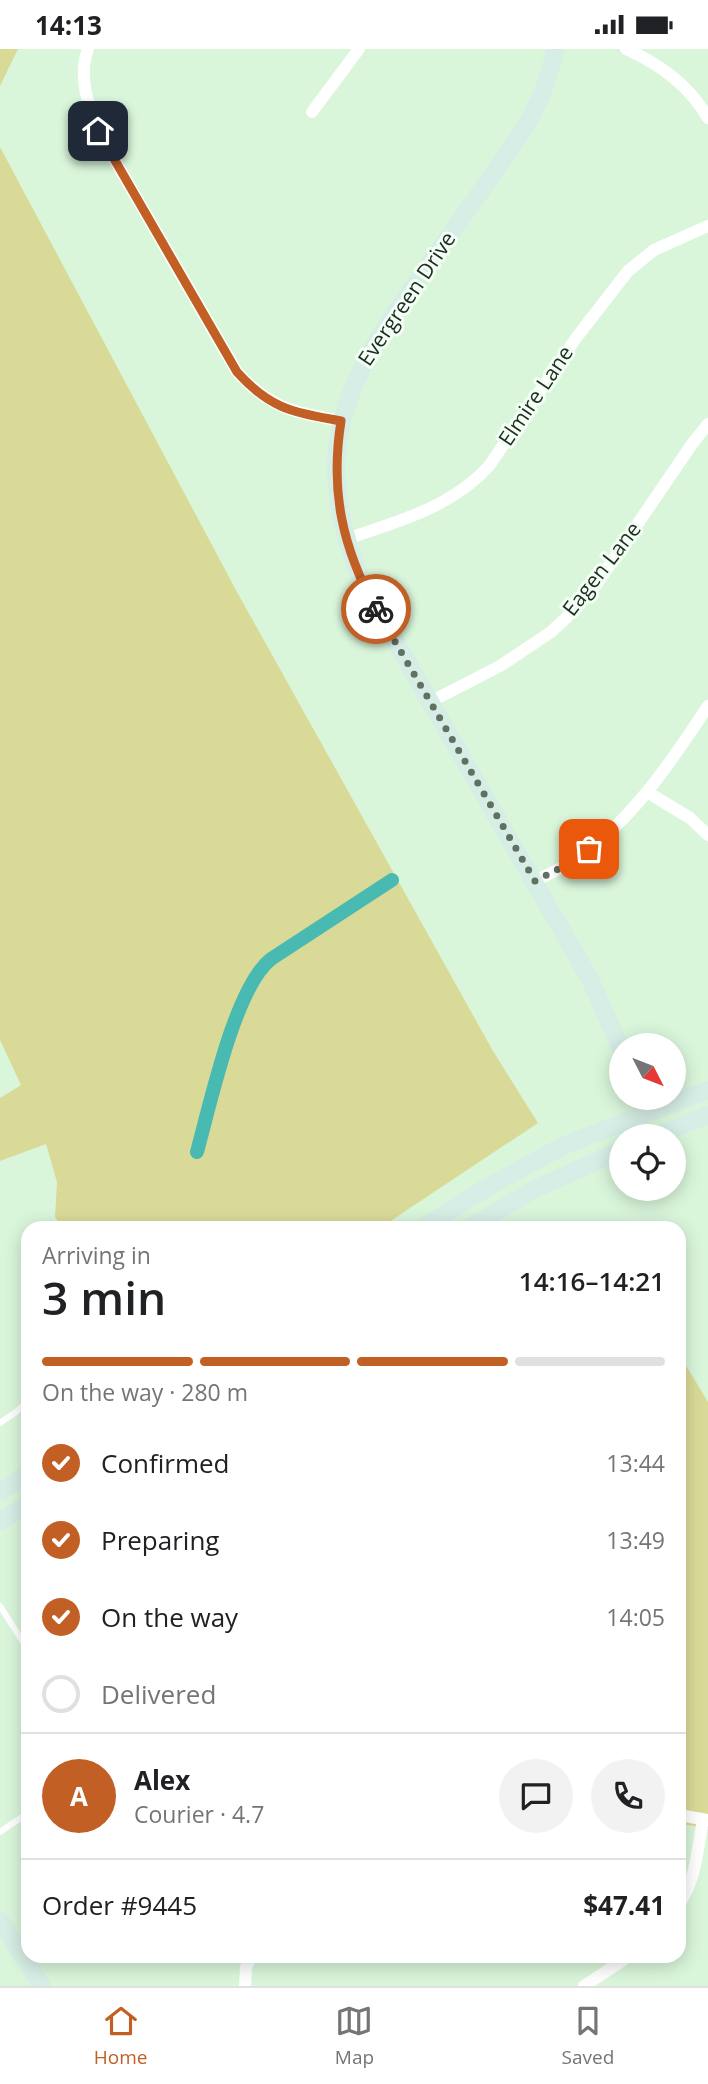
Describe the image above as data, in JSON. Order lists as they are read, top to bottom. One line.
{"streets":{"street":["Evergreen Drive","Elmire Lane","Eagen Lane"]},"crossings":[["Evergreen Drive","Elmire Lane"],["Evergreen Drive","Eagen Lane"]],"north":"bottom right","page":{"status":"14:13","heading":["3 min","Arriving in","14:16–14:21"],"panel":["Alex","Courier · 4.7","Order #9445","$47.41"],"bar":"On the way · 280 m","list":[["Confirmed","13:44"],["Preparing","13:49"],["On the way","14:05"],"Delivered"],"round":"A","tabs":["Home","Map","Saved"]}}
